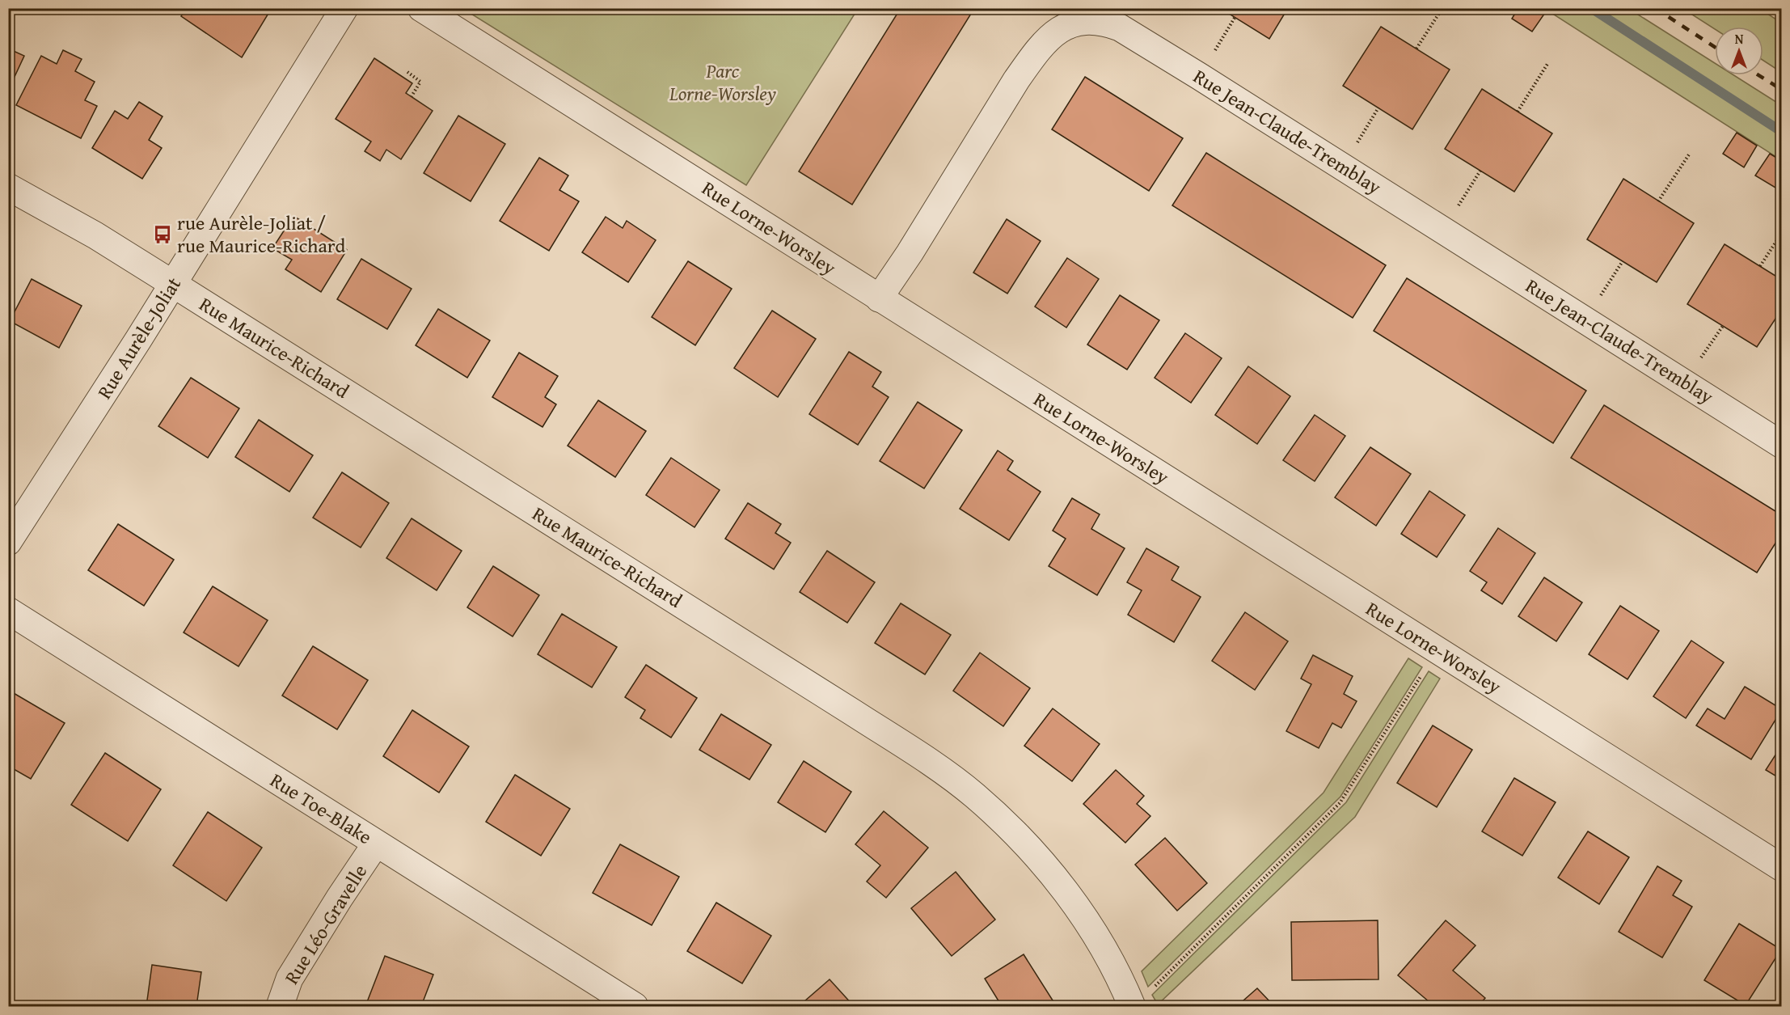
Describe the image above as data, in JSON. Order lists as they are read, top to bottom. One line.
{"streets":{"street":["Rue Jean-Claude-Tremblay","Rue Lorne-Worsley","Rue Aurèle-Joliat","Rue Maurice-Richard","Rue Toe-Blake","Rue Léo-Gravelle"]},"crossings":[["Rue Jean-Claude-Tremblay","Rue Lorne-Worsley"],["Rue Aurèle-Joliat","Rue Maurice-Richard"],["Rue Toe-Blake","Rue Léo-Gravelle"]],"parks":["Parc Lorne-Worsley"],"places":{"bus stop":["rue Aurèle-Joliat / rue Maurice-Richard"]},"north":"top"}
